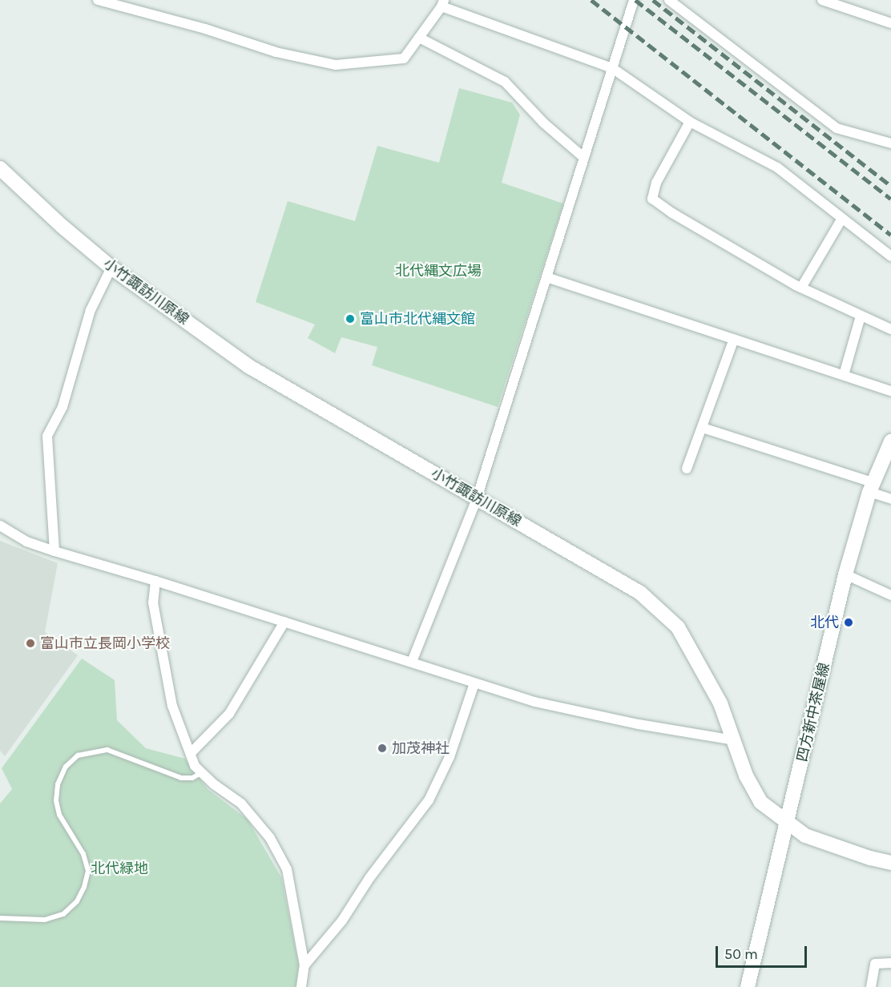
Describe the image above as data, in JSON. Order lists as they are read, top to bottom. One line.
{"streets":{"main road":["小竹諏訪川原線","四方新中茶屋線"]},"crossings":[["小竹諏訪川原線","四方新中茶屋線"]],"parks":["北代縄文広場","北代緑地"],"places":["富山市北代縄文館","北代","富山市立長岡小学校","加茂神社"],"scale_bar":"50 m"}
